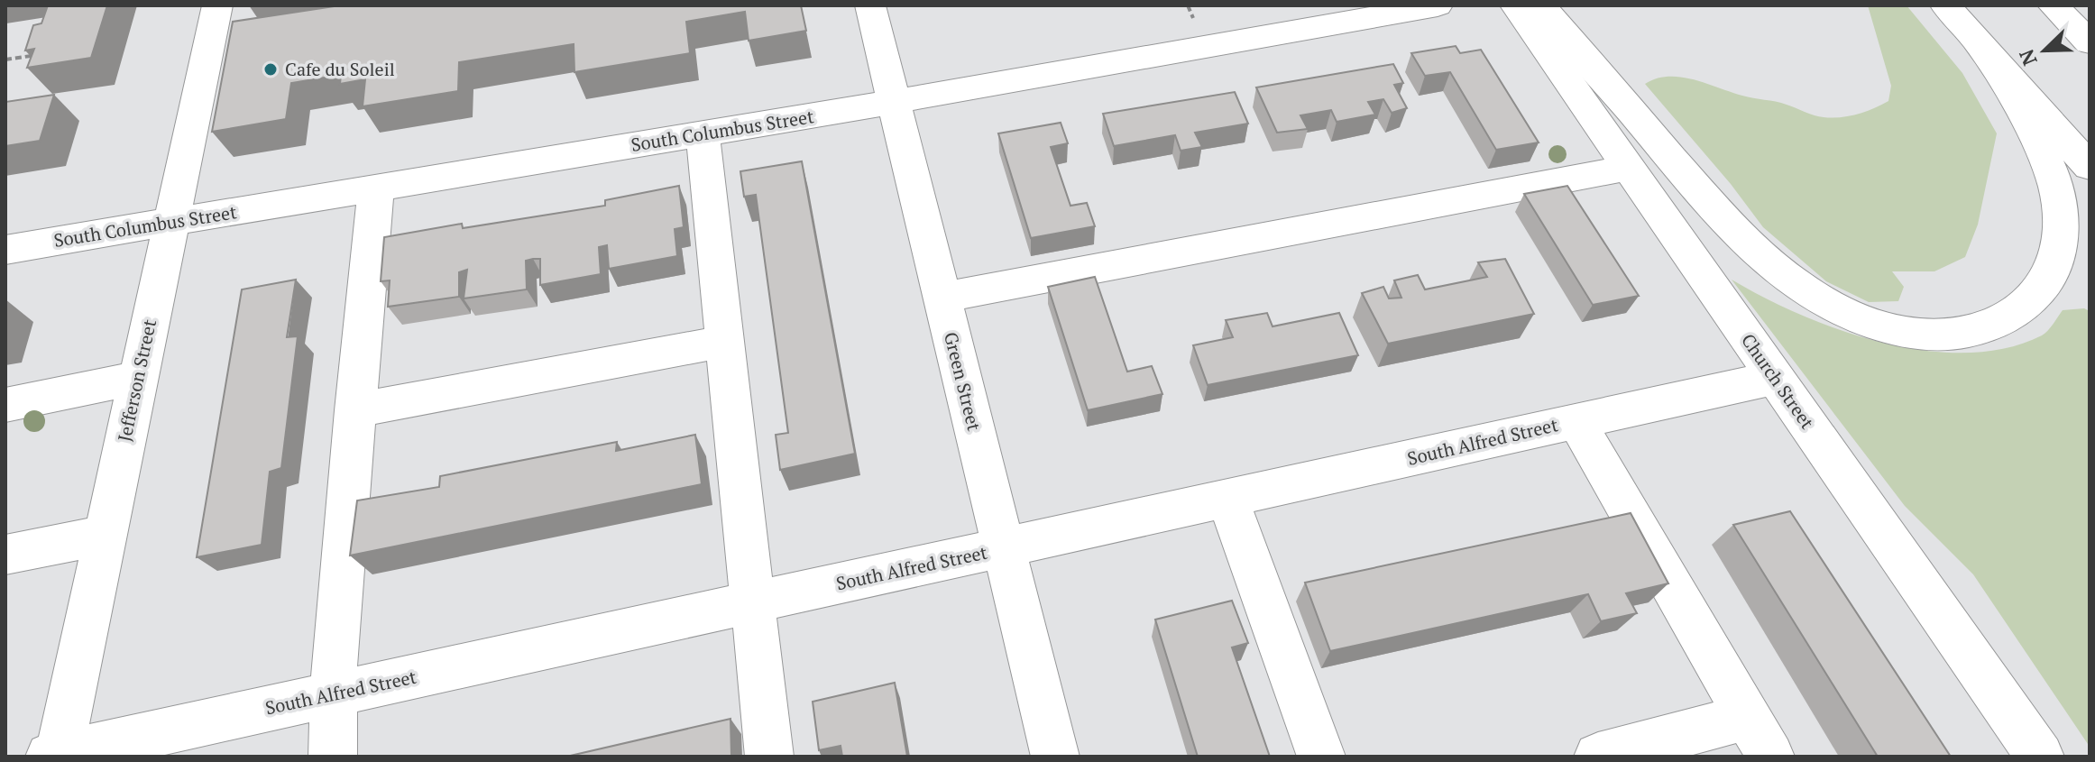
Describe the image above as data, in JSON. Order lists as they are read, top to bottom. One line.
{"streets":{"main road":["South Columbus Street","Jefferson Street","Green Street","Church Street","South Alfred Street"]},"crossings":[["South Columbus Street","Jefferson Street"],["South Columbus Street","Green Street"],["Jefferson Street","South Alfred Street"],["Green Street","South Alfred Street"],["Church Street","South Alfred Street"]],"places":["Cafe du Soleil"],"north":"bottom left"}
